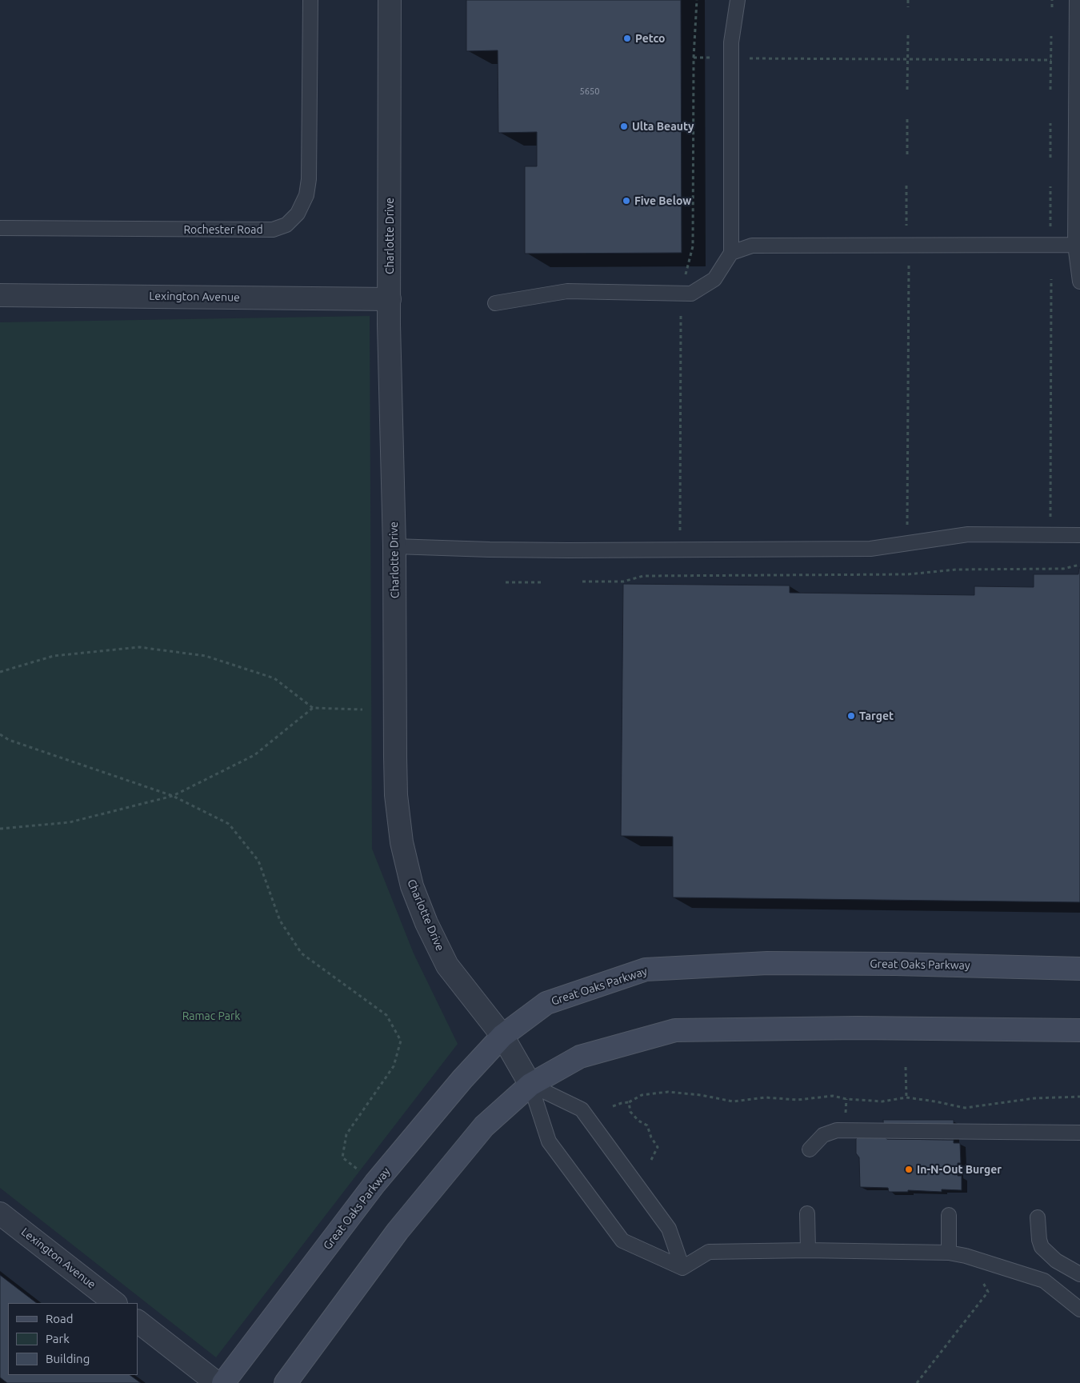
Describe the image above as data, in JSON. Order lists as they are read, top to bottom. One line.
{"streets":{"main road":["Great Oaks Parkway"],"street":["Charlotte Drive","Lexington Avenue"],"lane":["Rochester Road"]},"crossings":[["Charlotte Drive","Lexington Avenue"],["Charlotte Drive","Great Oaks Parkway"]],"parks":["Ramac Park"],"places":["Petco","Ulta Beauty","Five Below","Target","In-N-Out Burger"],"house_numbers":["5650"],"legend":["Road","Park","Building"]}
